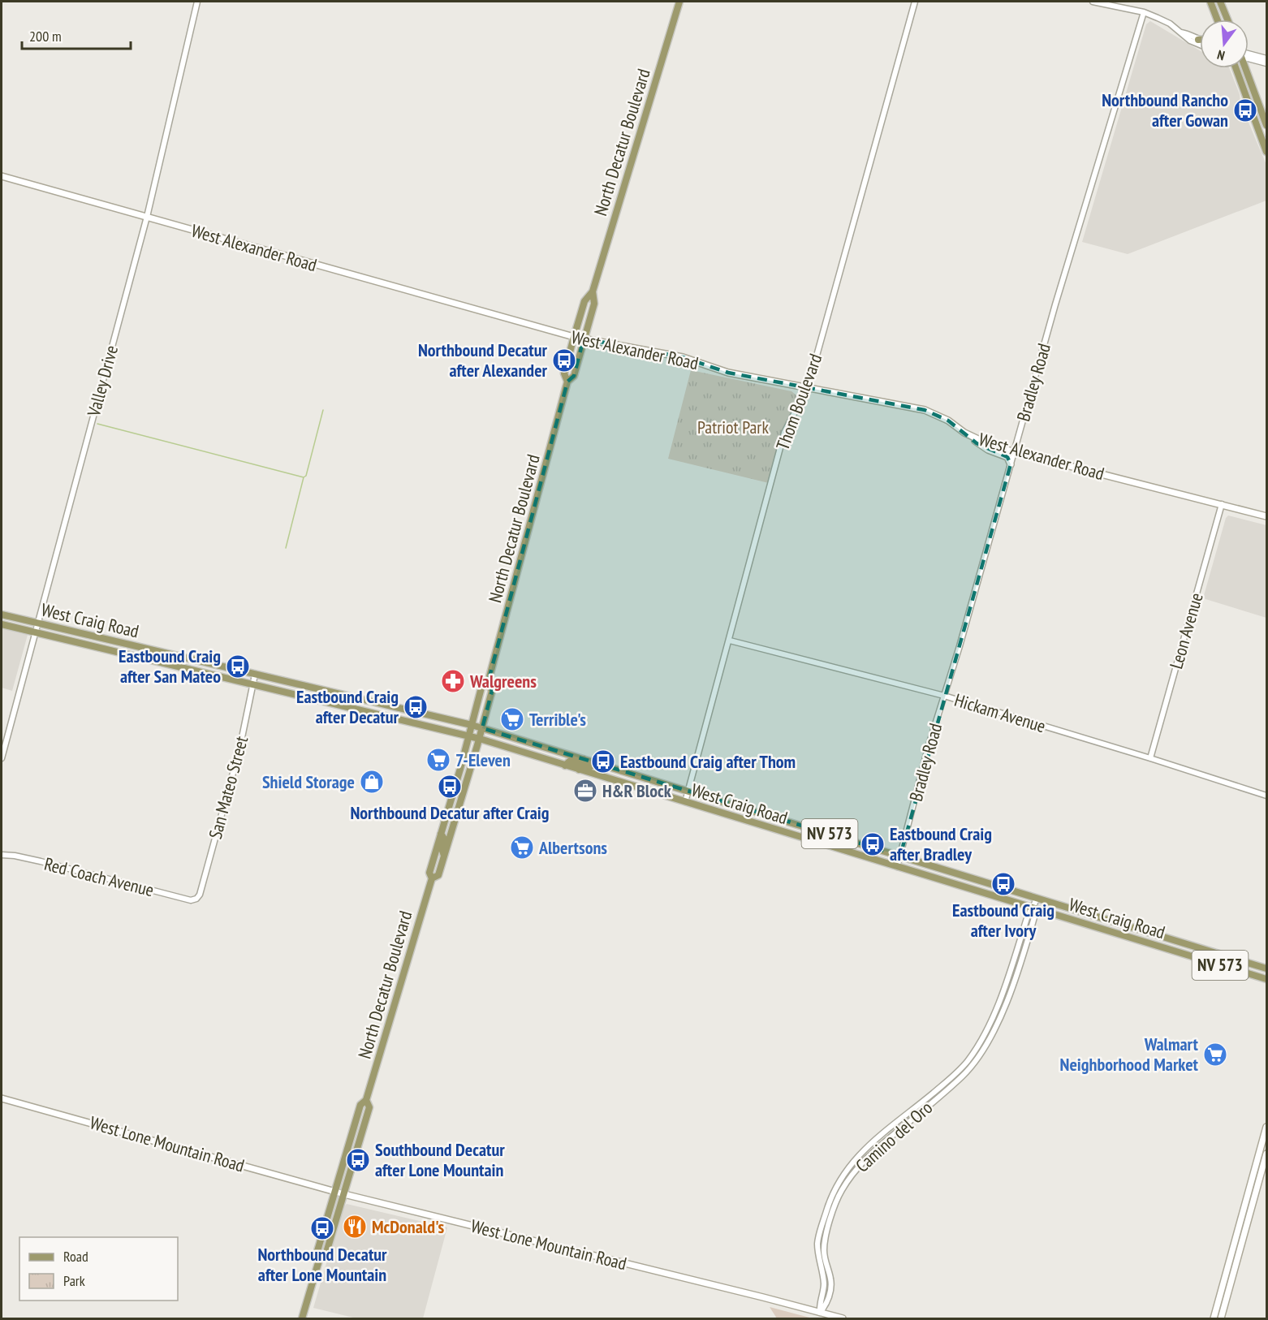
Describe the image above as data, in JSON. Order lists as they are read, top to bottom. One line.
{"streets":{"main road":["North Decatur Boulevard","West Alexander Road","West Craig Road","NV 573","West Lone Mountain Road"],"street":["Valley Drive","Bradley Road","Thom Boulevard","Leon Avenue","Hickam Avenue","San Mateo Street","Red Coach Avenue","Camino del Oro"]},"crossings":[["North Decatur Boulevard","West Alexander Road"],["North Decatur Boulevard","West Craig Road"],["North Decatur Boulevard","West Lone Mountain Road"],["West Alexander Road","Valley Drive"],["West Alexander Road","Bradley Road"],["West Alexander Road","Thom Boulevard"],["West Alexander Road","Leon Avenue"],["Valley Drive","West Craig Road"],["Bradley Road","West Craig Road"],["Bradley Road","Hickam Avenue"],["Thom Boulevard","West Craig Road"],["Thom Boulevard","Hickam Avenue"],["West Craig Road","San Mateo Street"],["West Craig Road","Camino del Oro"],["Leon Avenue","Hickam Avenue"],["San Mateo Street","Red Coach Avenue"],["Camino del Oro","West Lone Mountain Road"]],"parks":["Patriot Park"],"places":{"bus stop":["Northbound Rancho after Gowan","Northbound Decatur after Alexander","Eastbound Craig after San Mateo","Eastbound Craig after Decatur","Eastbound Craig after Thom","Northbound Decatur after Craig","Eastbound Craig after Bradley","Eastbound Craig after Ivory","Southbound Decatur after Lone Mountain","Northbound Decatur after Lone Mountain"],"pharmacy":["Walgreens"],"supermarket":["Terrible's","7-Eleven","Albertsons","Walmart Neighborhood Market"],"shop":["Shield Storage"],"office":["H&R Block"],"restaurant":["McDonald's"]},"legend":["Road","Park"],"scale_bar":"200 m","north":"bottom"}
